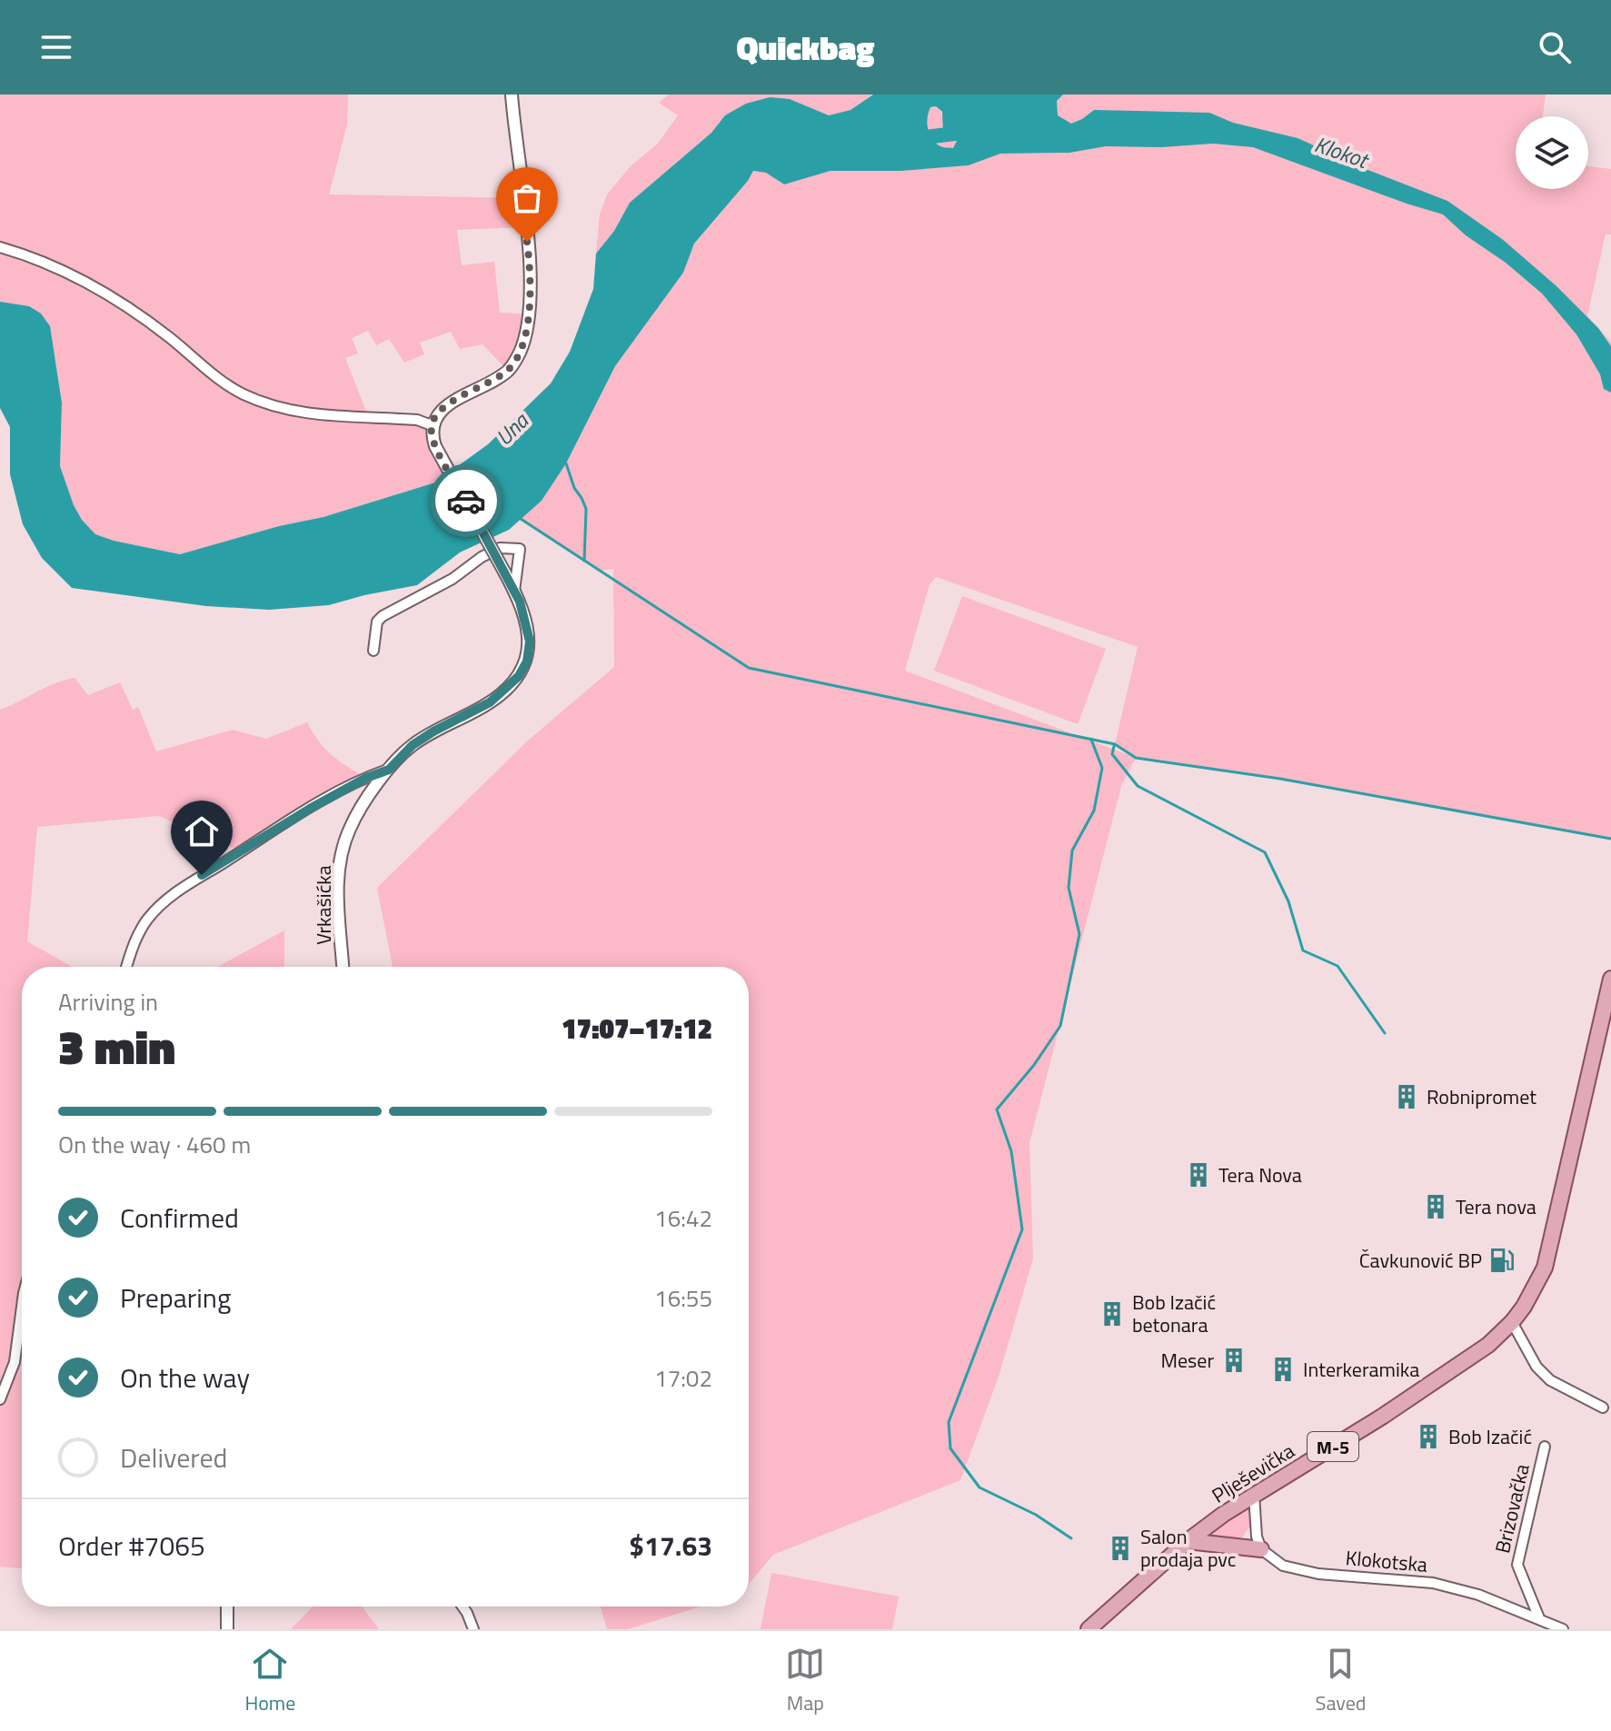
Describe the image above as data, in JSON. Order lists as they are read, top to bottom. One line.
{"streets":{"main road":["M-5","Plješevička"],"street":["Vrkašićka","Brizovačka","Klokotska"]},"crossings":[["Brizovačka","Klokotska"]],"water":["Klokot","Una"],"places":{"building":["Robnipromet","Tera Nova","Tera nova","Bob Izačić betonara","Meser","Interkeramika","Bob Izačić","Salon prodaja pvc"],"fuel station":["Čavkunović BP"]},"page":{"header":"Quickbag","heading":["3 min","Arriving in","17:07–17:12"],"panel":["Order #7065","$17.63"],"bar":"On the way · 460 m","list":[["Confirmed","16:42"],["Preparing","16:55"],["On the way","17:02"],"Delivered"],"tabs":["Home","Map","Saved"]}}
